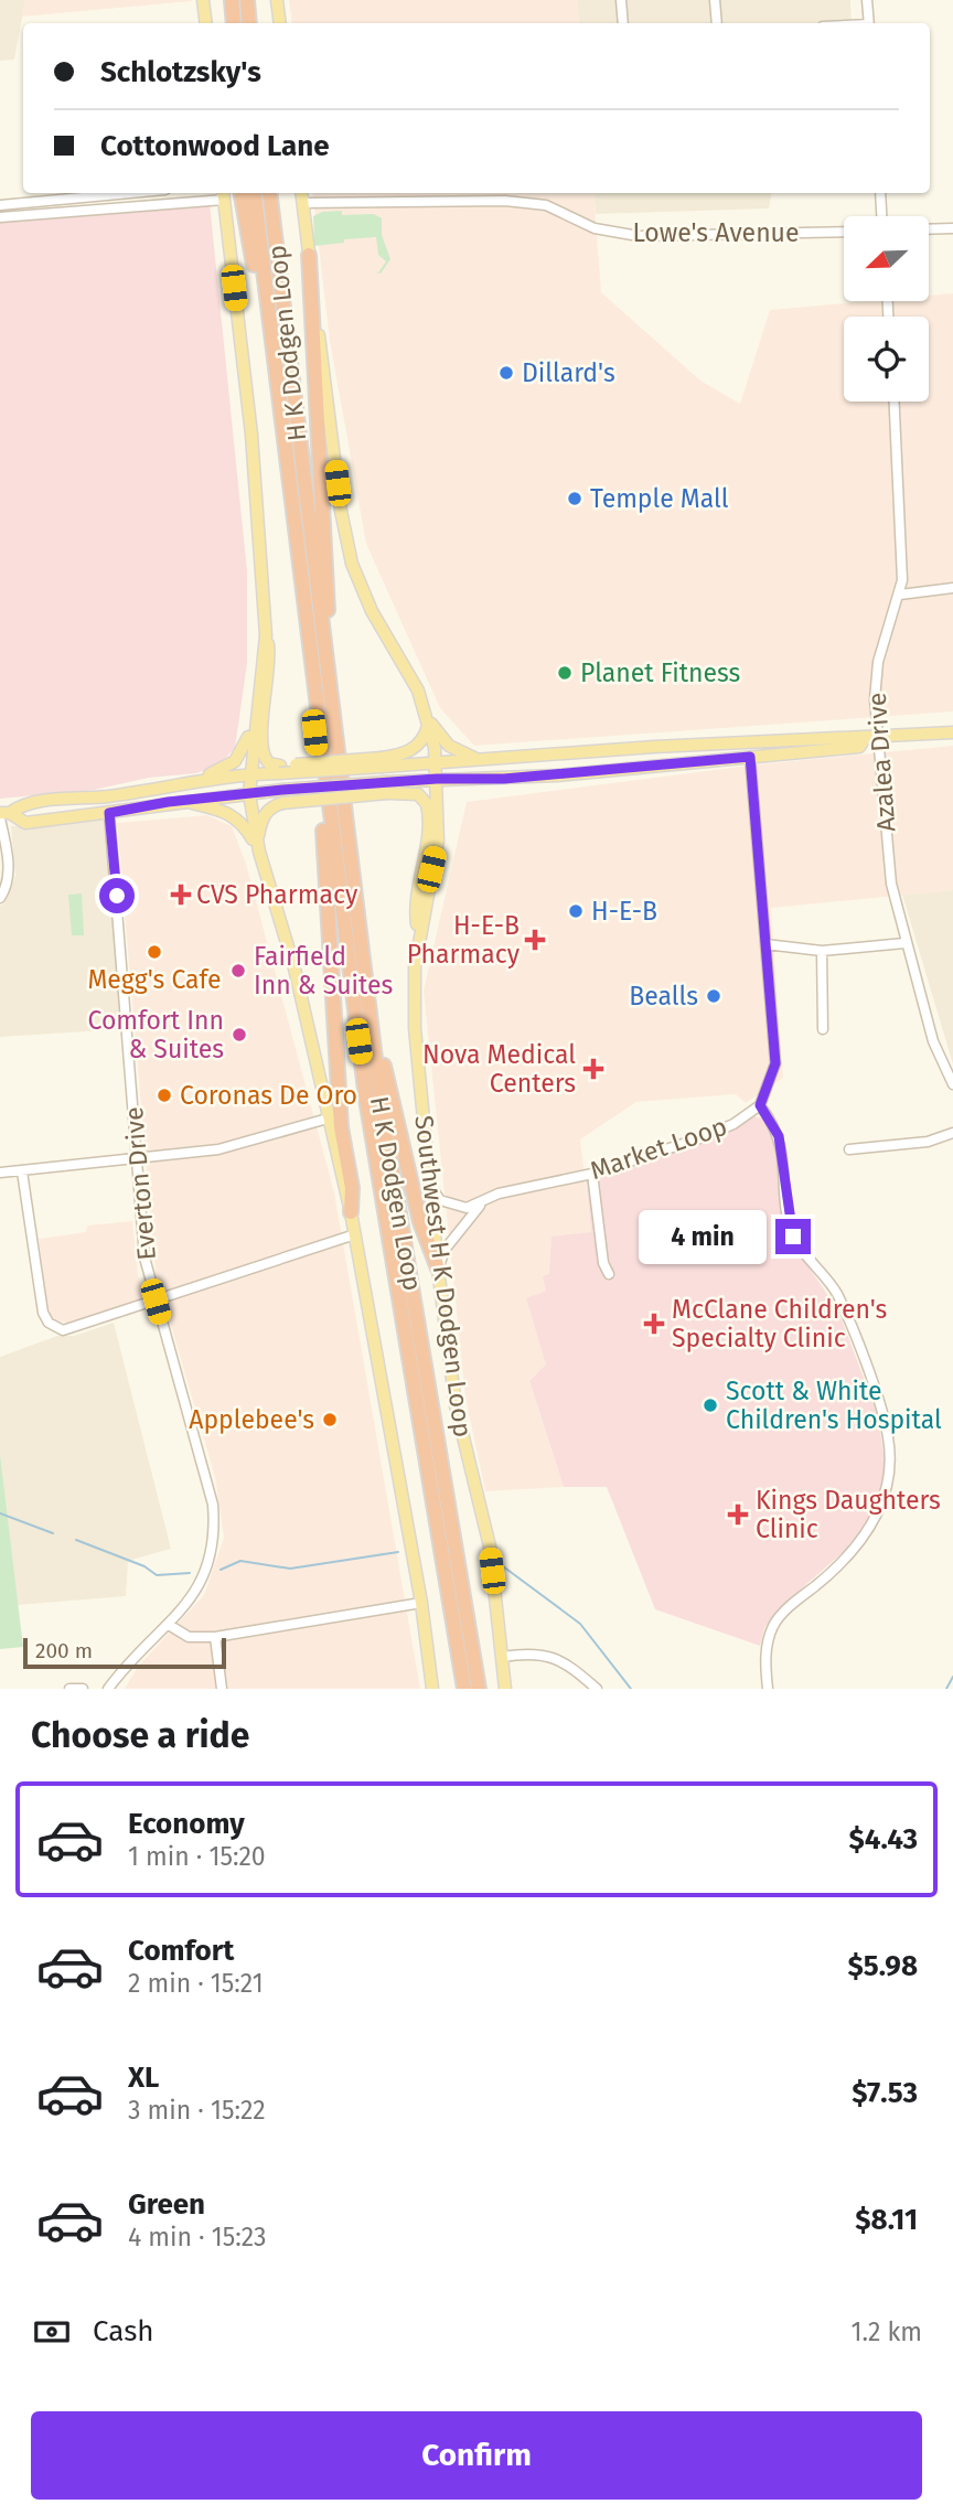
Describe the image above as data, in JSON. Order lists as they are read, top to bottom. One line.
{"streets":{"highway":["H K Dodgen Loop"],"main road":["Southwest H K Dodgen Loop"],"street":["Lowe's Avenue","Azalea Drive","Market Loop","Everton Drive"]},"crossings":[["Lowe's Avenue","Southwest H K Dodgen Loop"],["Market Loop","Southwest H K Dodgen Loop"]],"places":{"other":["Dillard's","Temple Mall","Planet Fitness","H-E-B","Megg's Cafe","Fairfield Inn & Suites","Bealls","Comfort Inn & Suites","Coronas De Oro","Scott & White Children's Hospital","Applebee's"],"health":["CVS Pharmacy","H-E-B Pharmacy","Nova Medical Centers","McClane Children's Specialty Clinic","Kings Daughters Clinic"]},"scale_bar":"200 m","north":"bottom left","page":{"banner":["Schlotzsky's","Cottonwood Lane"],"bubble":"4 min","scale":"200 m","heading":"Choose a ride","list":[{"name":"Economy","note":"1 min · 15:20","value":"$4.43"},{"name":"Comfort","note":"2 min · 15:21","value":"$5.98"},{"name":"XL","note":"3 min · 15:22","value":"$7.53"},{"name":"Green","note":"4 min · 15:23","value":"$8.11"}],"pay":["Cash","1.2 km"],"buttons":"Confirm"}}
